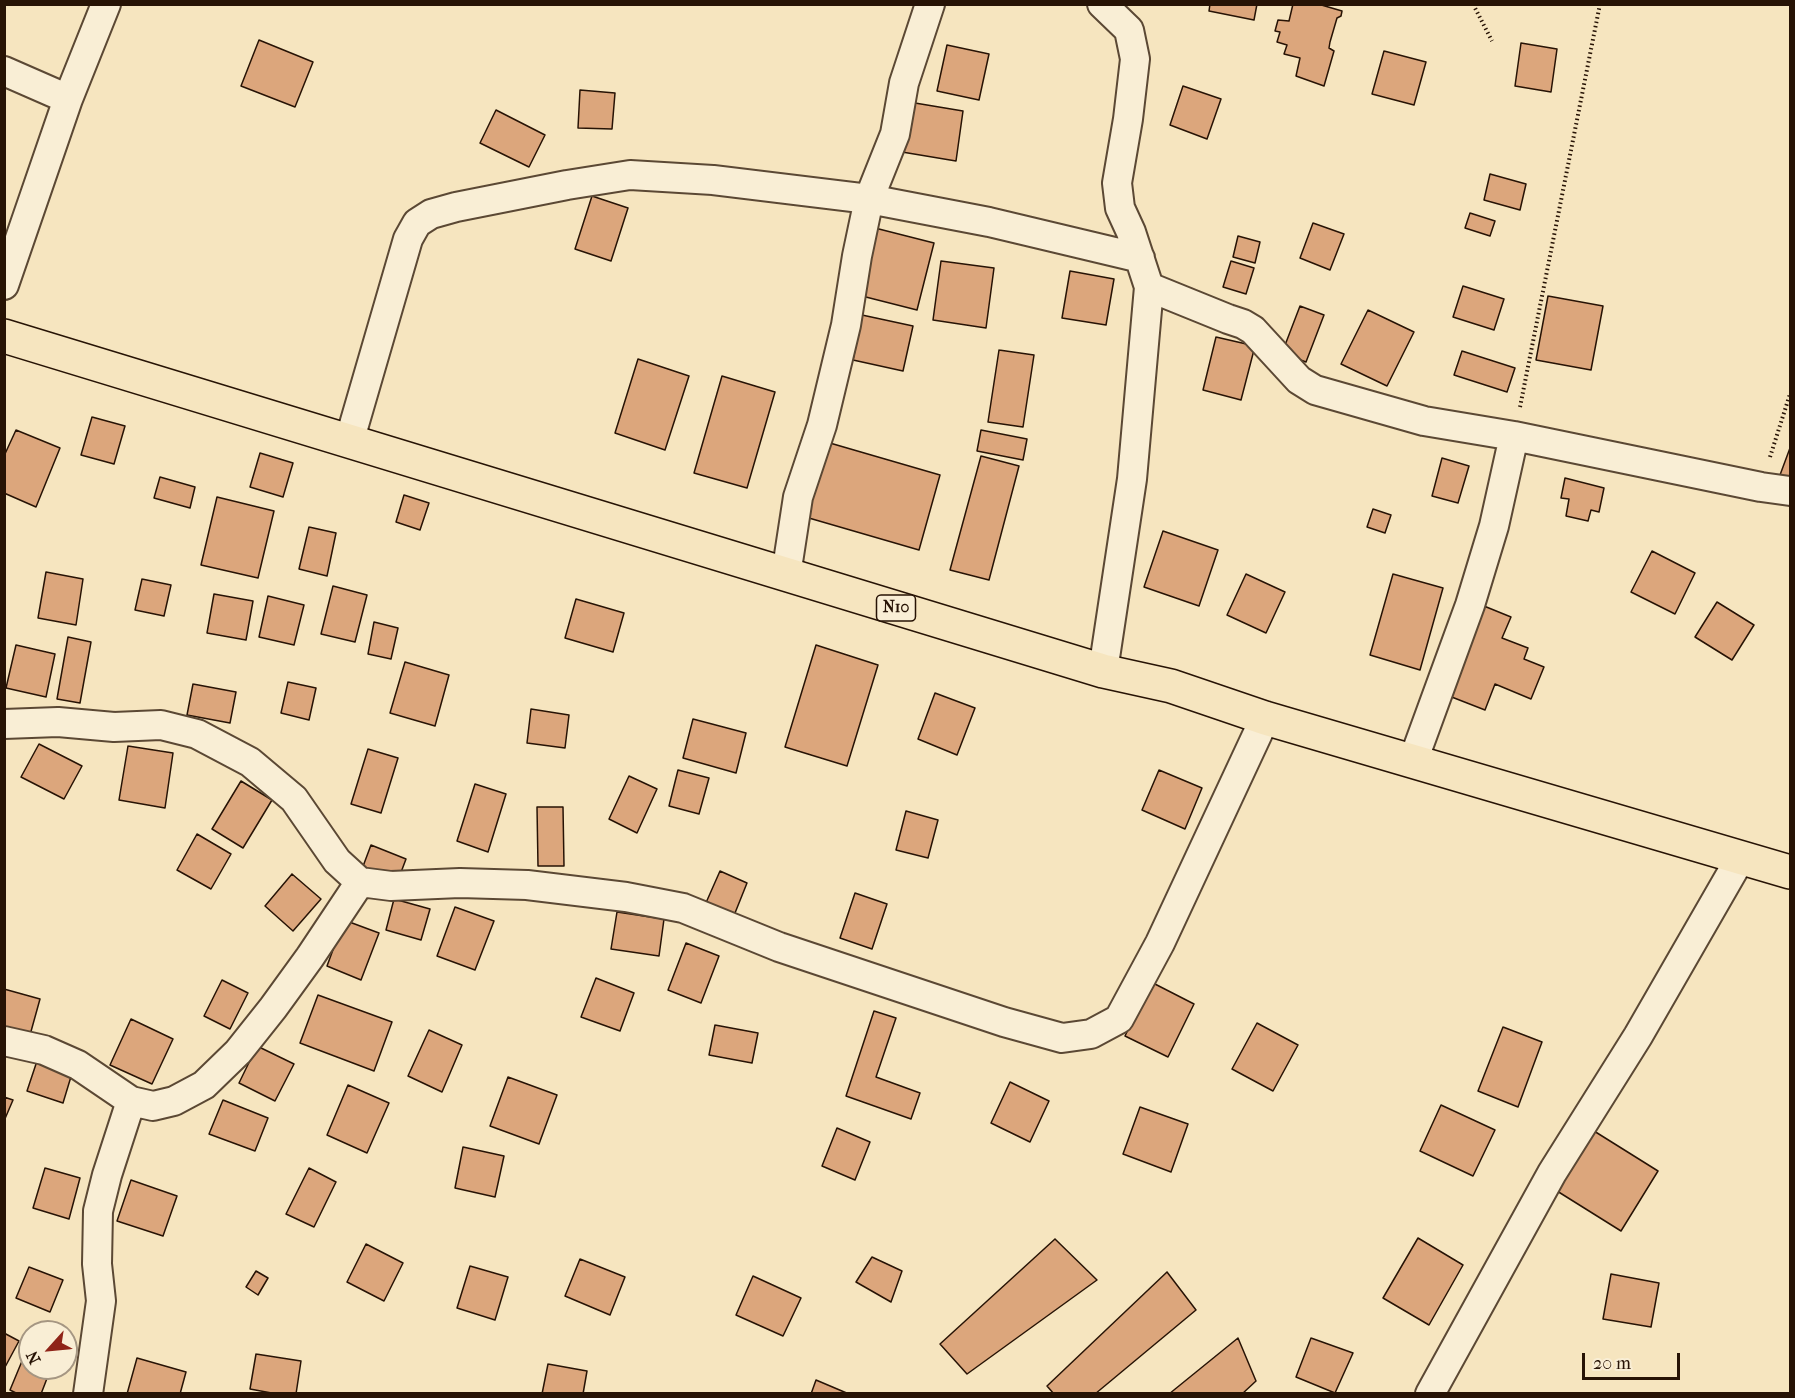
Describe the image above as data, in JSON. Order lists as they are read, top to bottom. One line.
{"streets":{"main road":["N10"]},"scale_bar":"20 m","north":"bottom left"}
